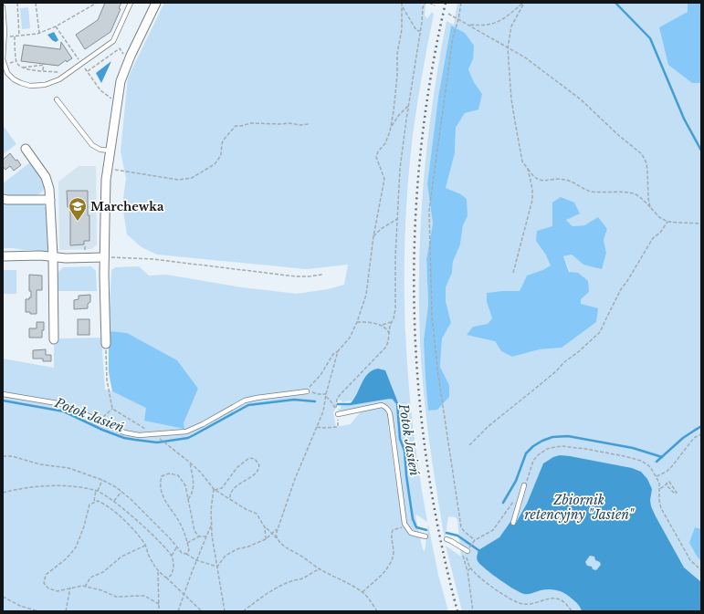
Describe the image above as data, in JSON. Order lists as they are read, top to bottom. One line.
{"water":["Potok Jasień","Zbiornik retencyjny \"Jasień\""],"places":{"school or university":["Marchewka"]}}
